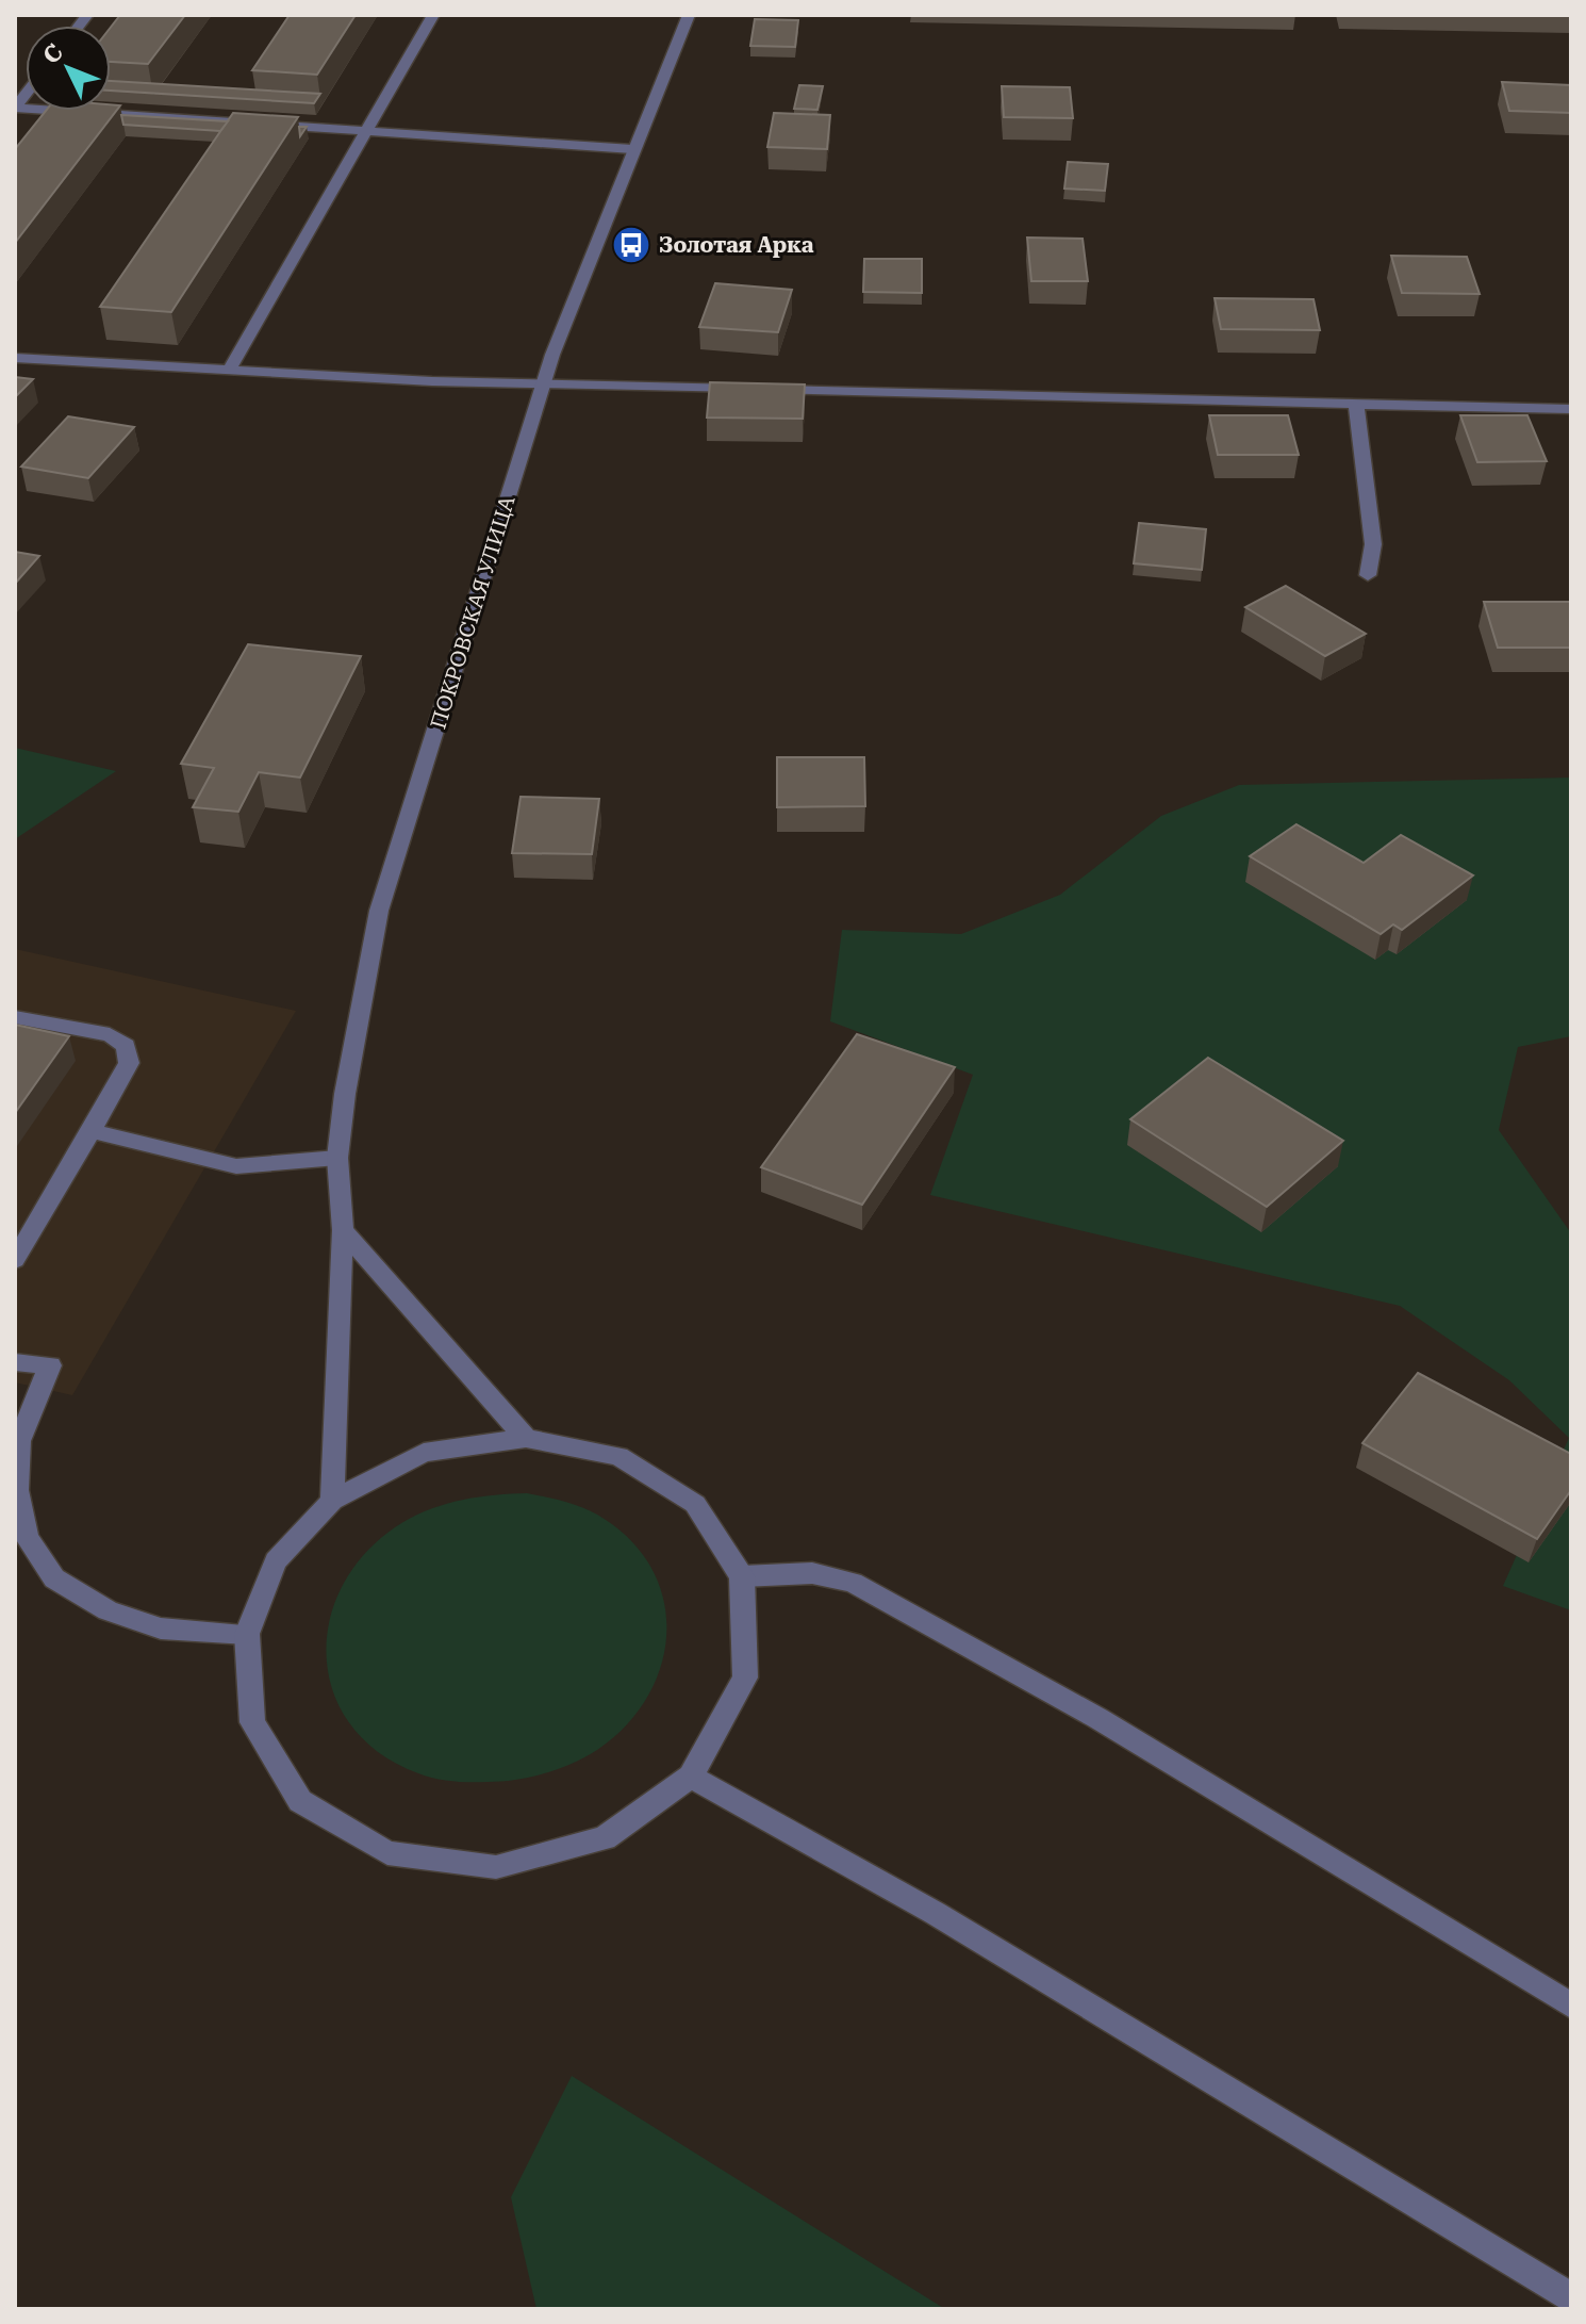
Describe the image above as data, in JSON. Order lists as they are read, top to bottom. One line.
{"streets":{"street":["ПОКРОВСКАЯ УЛИЦА"]},"places":{"bus stop":["Золотая Арка"]},"north":"top left"}
